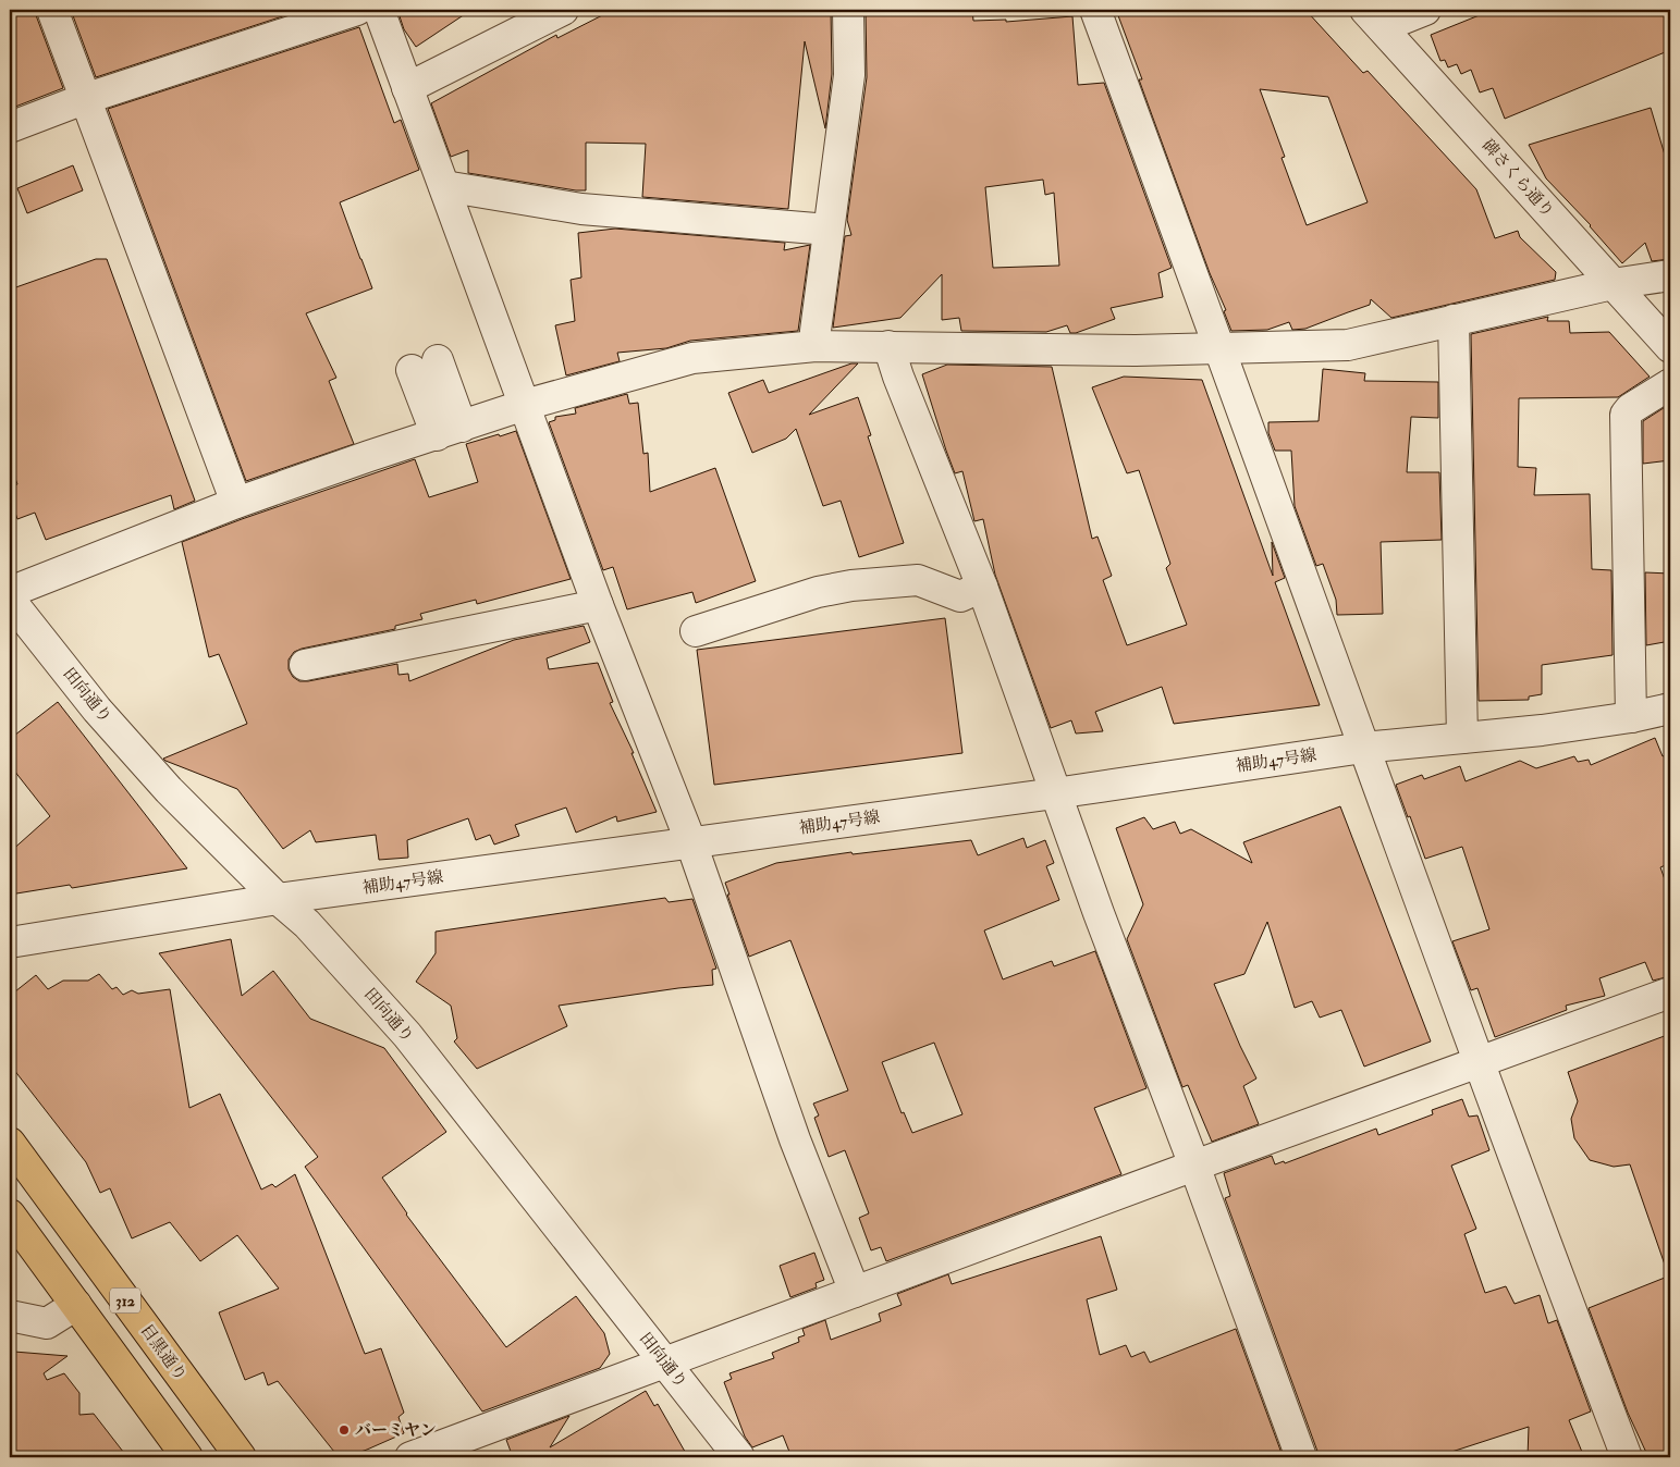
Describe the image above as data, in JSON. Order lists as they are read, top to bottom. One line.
{"streets":{"main road":["312","目黒通り"],"street":["碑さくら通り","田向通り","補助47号線"]},"crossings":[["田向通り","補助47号線"]],"places":["バーミヤン"]}
